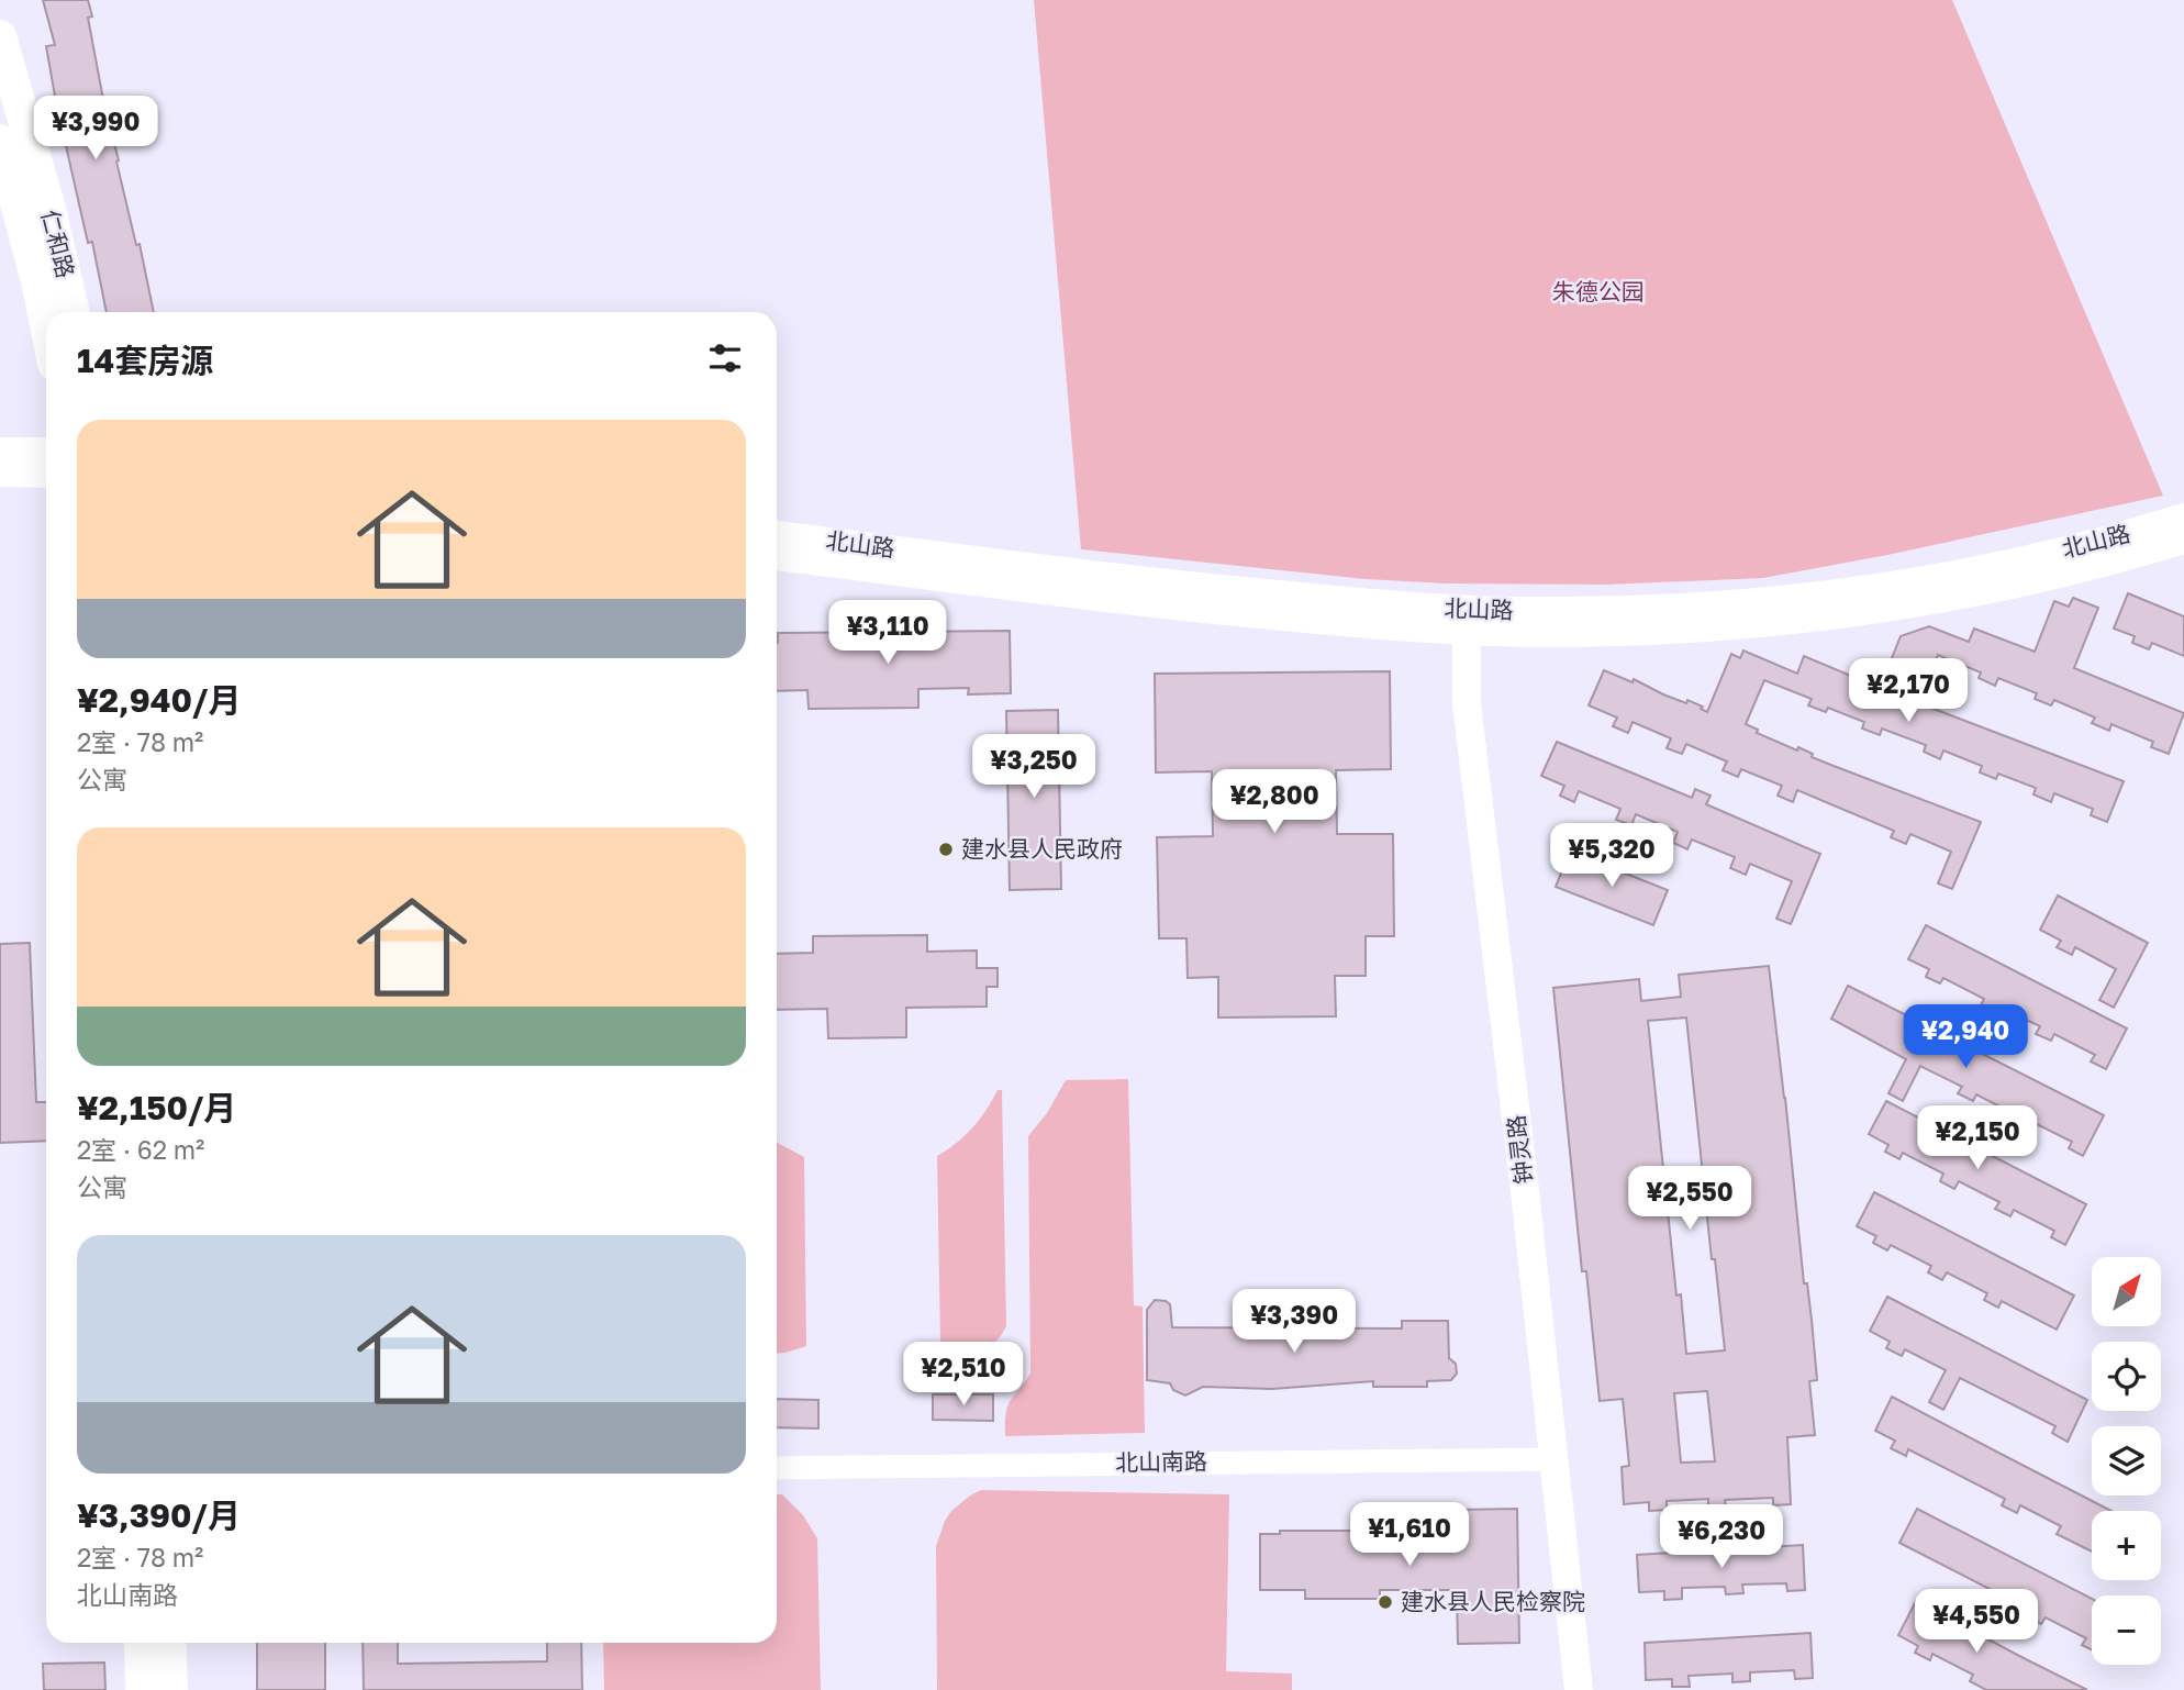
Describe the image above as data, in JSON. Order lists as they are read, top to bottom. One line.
{"streets":{"main road":["仁和路"],"street":["北山路","钟灵路","北山南路"]},"crossings":[["北山路","钟灵路"],["钟灵路","北山南路"]],"parks":["朱德公园"],"places":["建水县人民政府","建水县人民检察院"],"north":"top right","page":{"price":["¥3,990","¥3,110","¥2,170","¥3,250","¥2,800","¥5,320","¥2,940","¥2,150","¥2,550","¥3,390","¥2,510","¥1,610","¥6,230","¥4,550"],"heading":"14套房源","list":[{"name":"¥2,940/月","note":"2室 · 78 m² · 公寓"},{"name":"¥2,150/月","note":"2室 · 62 m² · 公寓"},{"name":"¥3,390/月","note":"2室 · 78 m² · 北山南路"}],"map_buttons":["+","−"]}}
